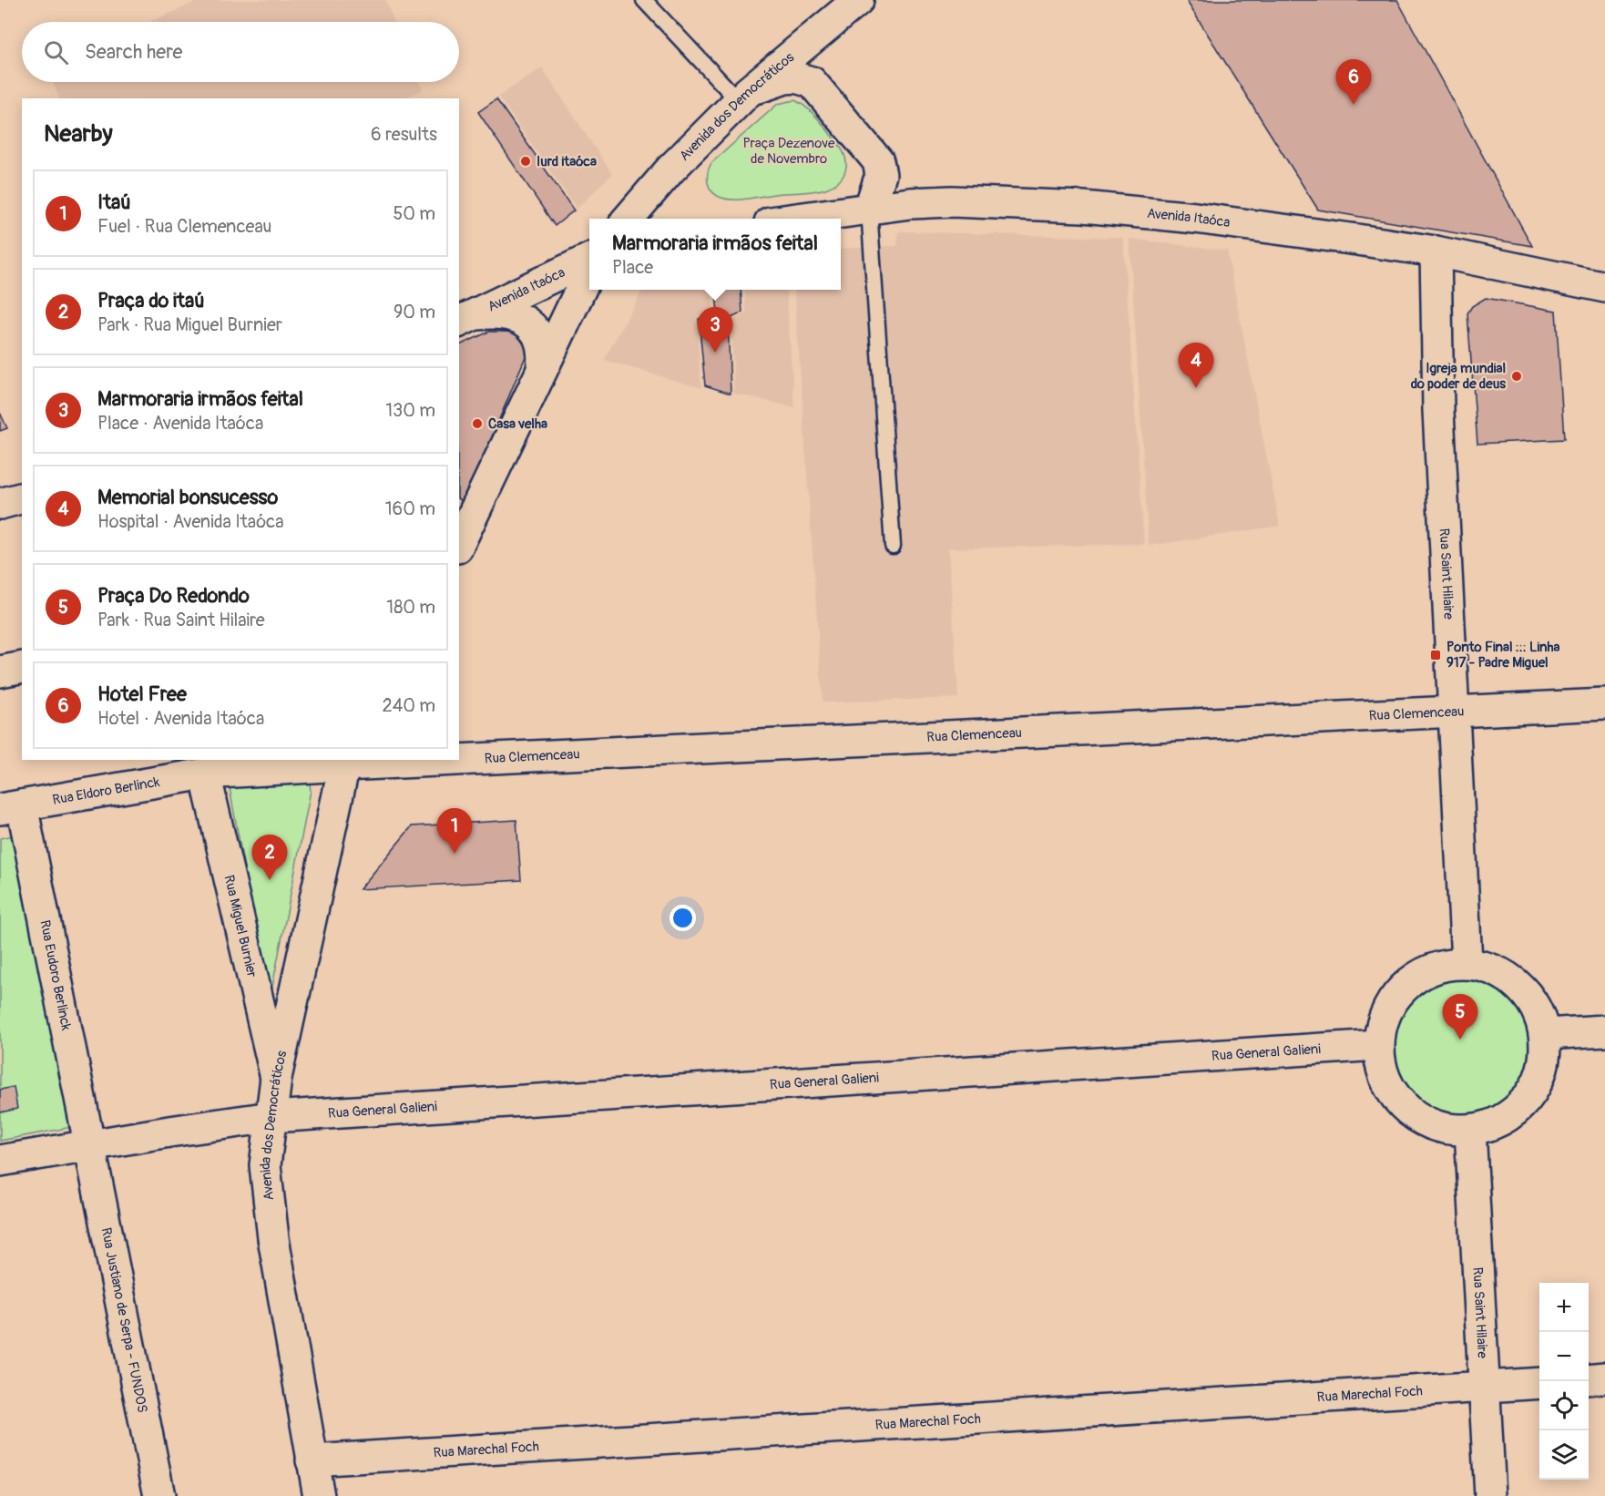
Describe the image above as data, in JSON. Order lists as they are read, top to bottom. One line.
{"streets":{"street":["Avenida dos Democráticos","Avenida Itaóca","Rua Saint Hilaire","Rua Clemenceau","Rua Eldoro Berlinck","Rua Miguel Burnier","Rua Eudoro Berlinck","Rua General Galieni","Rua Justiano de Serpa - FUNDOS","Rua Marechal Foch"]},"crossings":[["Avenida dos Democráticos","Rua Clemenceau"],["Avenida dos Democráticos","Rua Eldoro Berlinck"],["Avenida dos Democráticos","Rua Miguel Burnier"],["Avenida dos Democráticos","Rua General Galieni"],["Avenida dos Democráticos","Rua Marechal Foch"],["Avenida Itaóca","Rua Saint Hilaire"],["Rua Saint Hilaire","Rua Clemenceau"],["Rua Saint Hilaire","Rua General Galieni"],["Rua Saint Hilaire","Rua Marechal Foch"],["Rua Clemenceau","Rua Eldoro Berlinck"],["Rua Eldoro Berlinck","Rua Miguel Burnier"],["Rua Eldoro Berlinck","Rua Eudoro Berlinck"],["Rua Eudoro Berlinck","Rua Justiano de Serpa - FUNDOS"]],"parks":["Praça Dezenove de Novembro"],"places":{"other":["Iurd itaóca","Igreja mundial do poder de deus","Casa velha"],"transit":["Ponto Final ::: Linha 917 - Padre Miguel"]},"page":{"search":"Search here","pins":["6","3","4","1","2","5"],"heading":["Nearby","6 results"],"list":[{"mark":"1","name":"Itaú","note":"Fuel · Rua Clemenceau","value":"50 m"},{"mark":"2","name":"Praça do itaú","note":"Park · Rua Miguel Burnier","value":"90 m"},{"mark":"3","name":"Marmoraria irmãos feital","note":"Place · Avenida Itaóca","value":"130 m"},{"mark":"4","name":"Memorial bonsucesso","note":"Hospital · Avenida Itaóca","value":"160 m"},{"mark":"5","name":"Praça Do Redondo","note":"Park · Rua Saint Hilaire","value":"180 m"},{"mark":"6","name":"Hotel Free","note":"Hotel · Avenida Itaóca","value":"240 m"}],"popup":["Marmoraria irmãos feital","Place"],"map_buttons":["+","−"]}}
